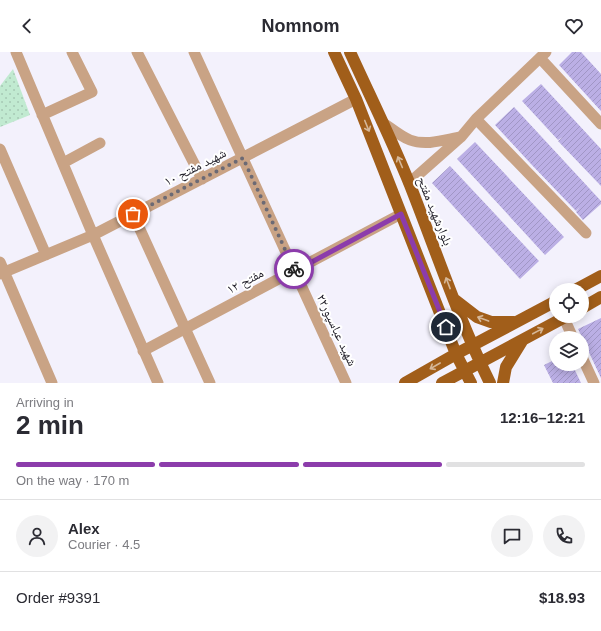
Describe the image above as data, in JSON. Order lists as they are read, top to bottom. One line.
{"streets":{"main road":["بلوارشهید مفتح"],"street":["شهید مفتح ۱۰","مفتح ۱۲","شهید عباسپور۲۲"]},"crossings":[["شهید مفتح ۱۰","شهید عباسپور۲۲"],["مفتح ۱۲","شهید عباسپور۲۲"]],"page":{"header":"Nomnom","heading":["2 min","Arriving in","12:16–12:21"],"panel":["Alex","Courier · 4.5","Order #9391","$18.93"],"bar":"On the way · 170 m"}}
